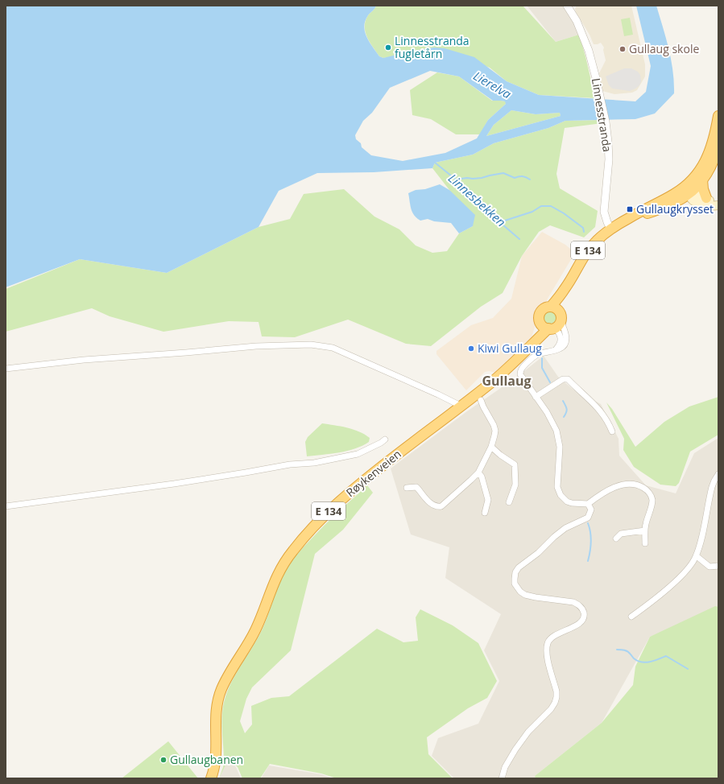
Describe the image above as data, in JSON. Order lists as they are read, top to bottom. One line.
{"streets":{"highway":["E 134","Røykenveien"],"street":["Linnesstranda"]},"crossings":[["Linnesstranda","E 134"],["E 134","Røykenveien"]],"districts":["Gullaug"],"water":["Lierelva","Linnesbekken"],"places":{"other":["Linnesstranda fugletårn","Gullaug skole","Kiwi Gullaug","Gullaugbanen"],"transit":["Gullaugkrysset"]}}
